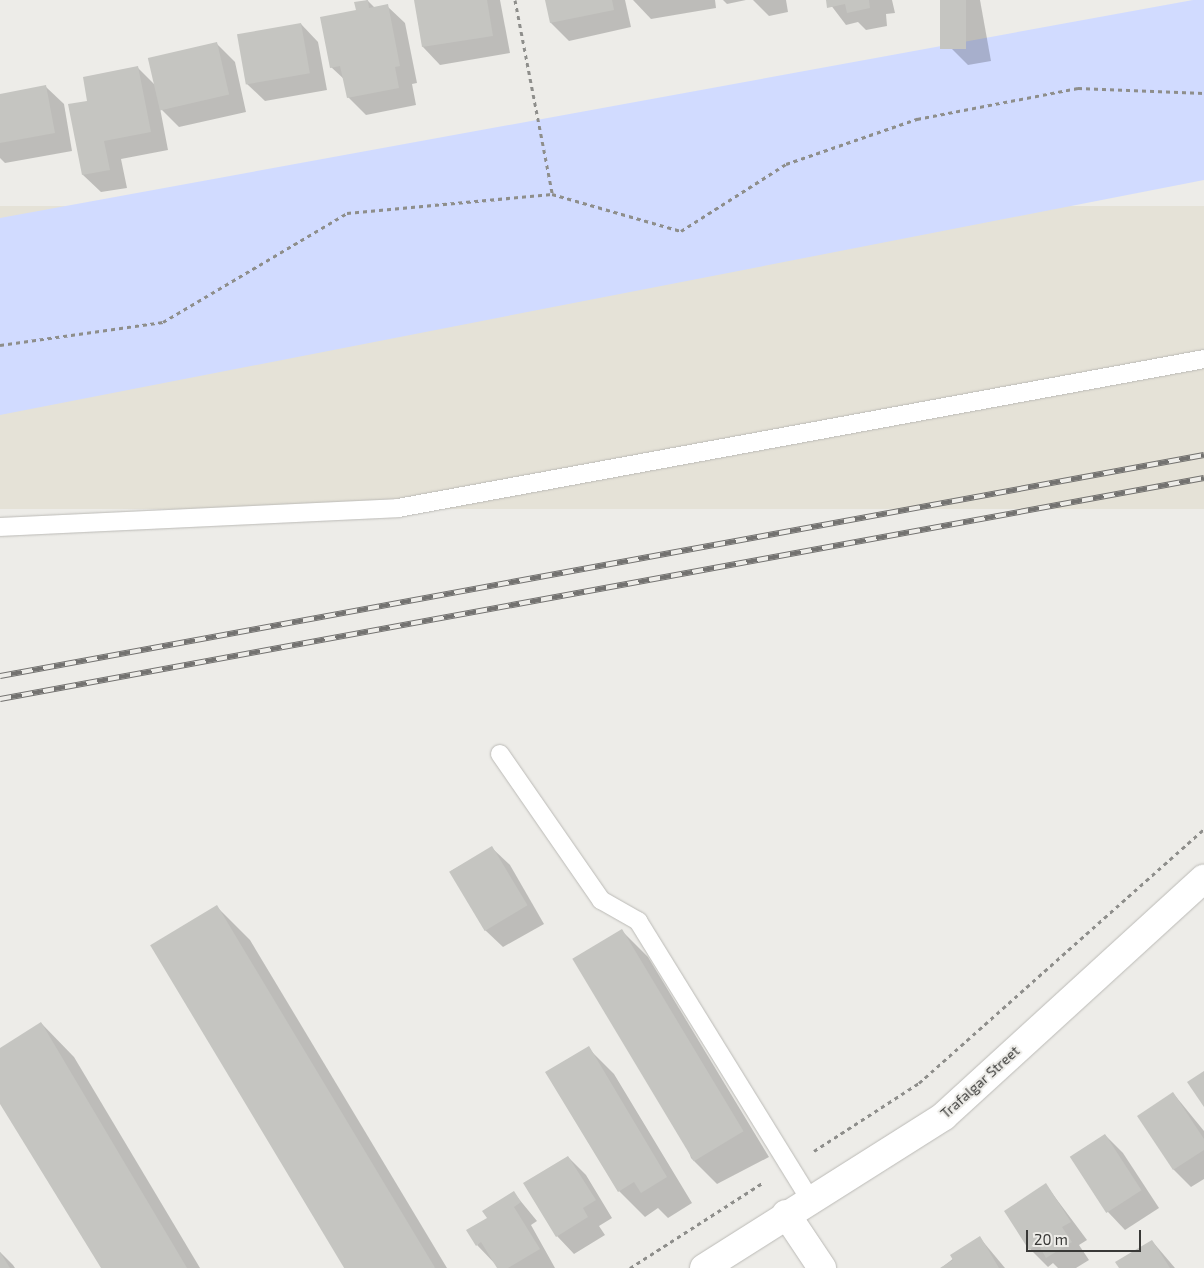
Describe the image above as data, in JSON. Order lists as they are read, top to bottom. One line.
{"streets":{"main road":["Trafalgar Street"]},"scale_bar":"20 m"}
